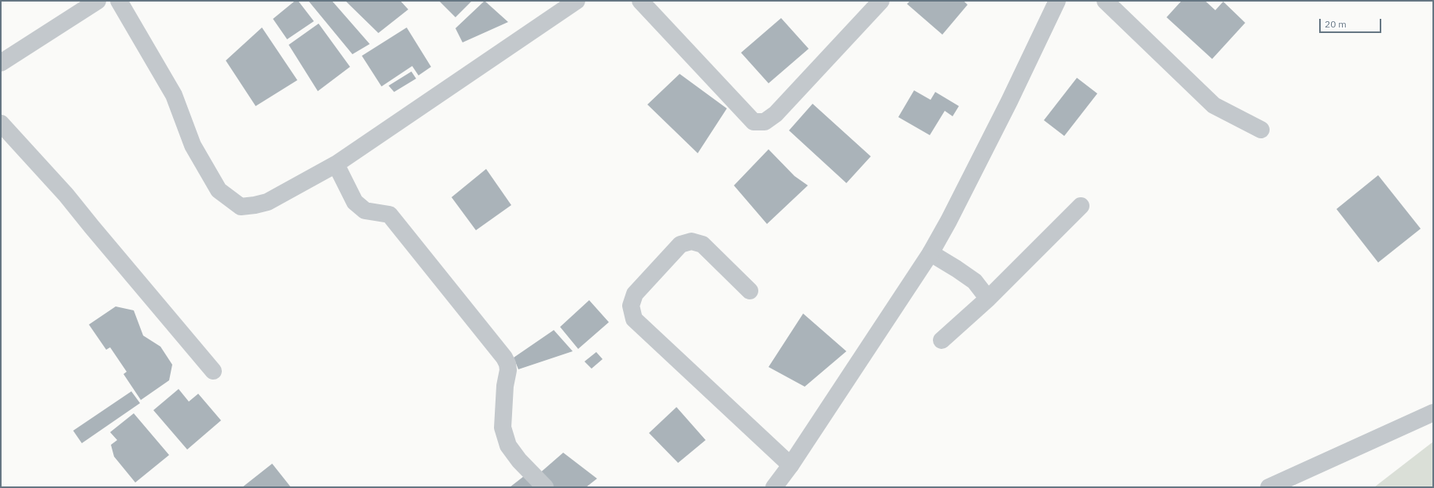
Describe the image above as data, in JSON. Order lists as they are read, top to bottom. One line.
{"scale_bar":"20 m"}
